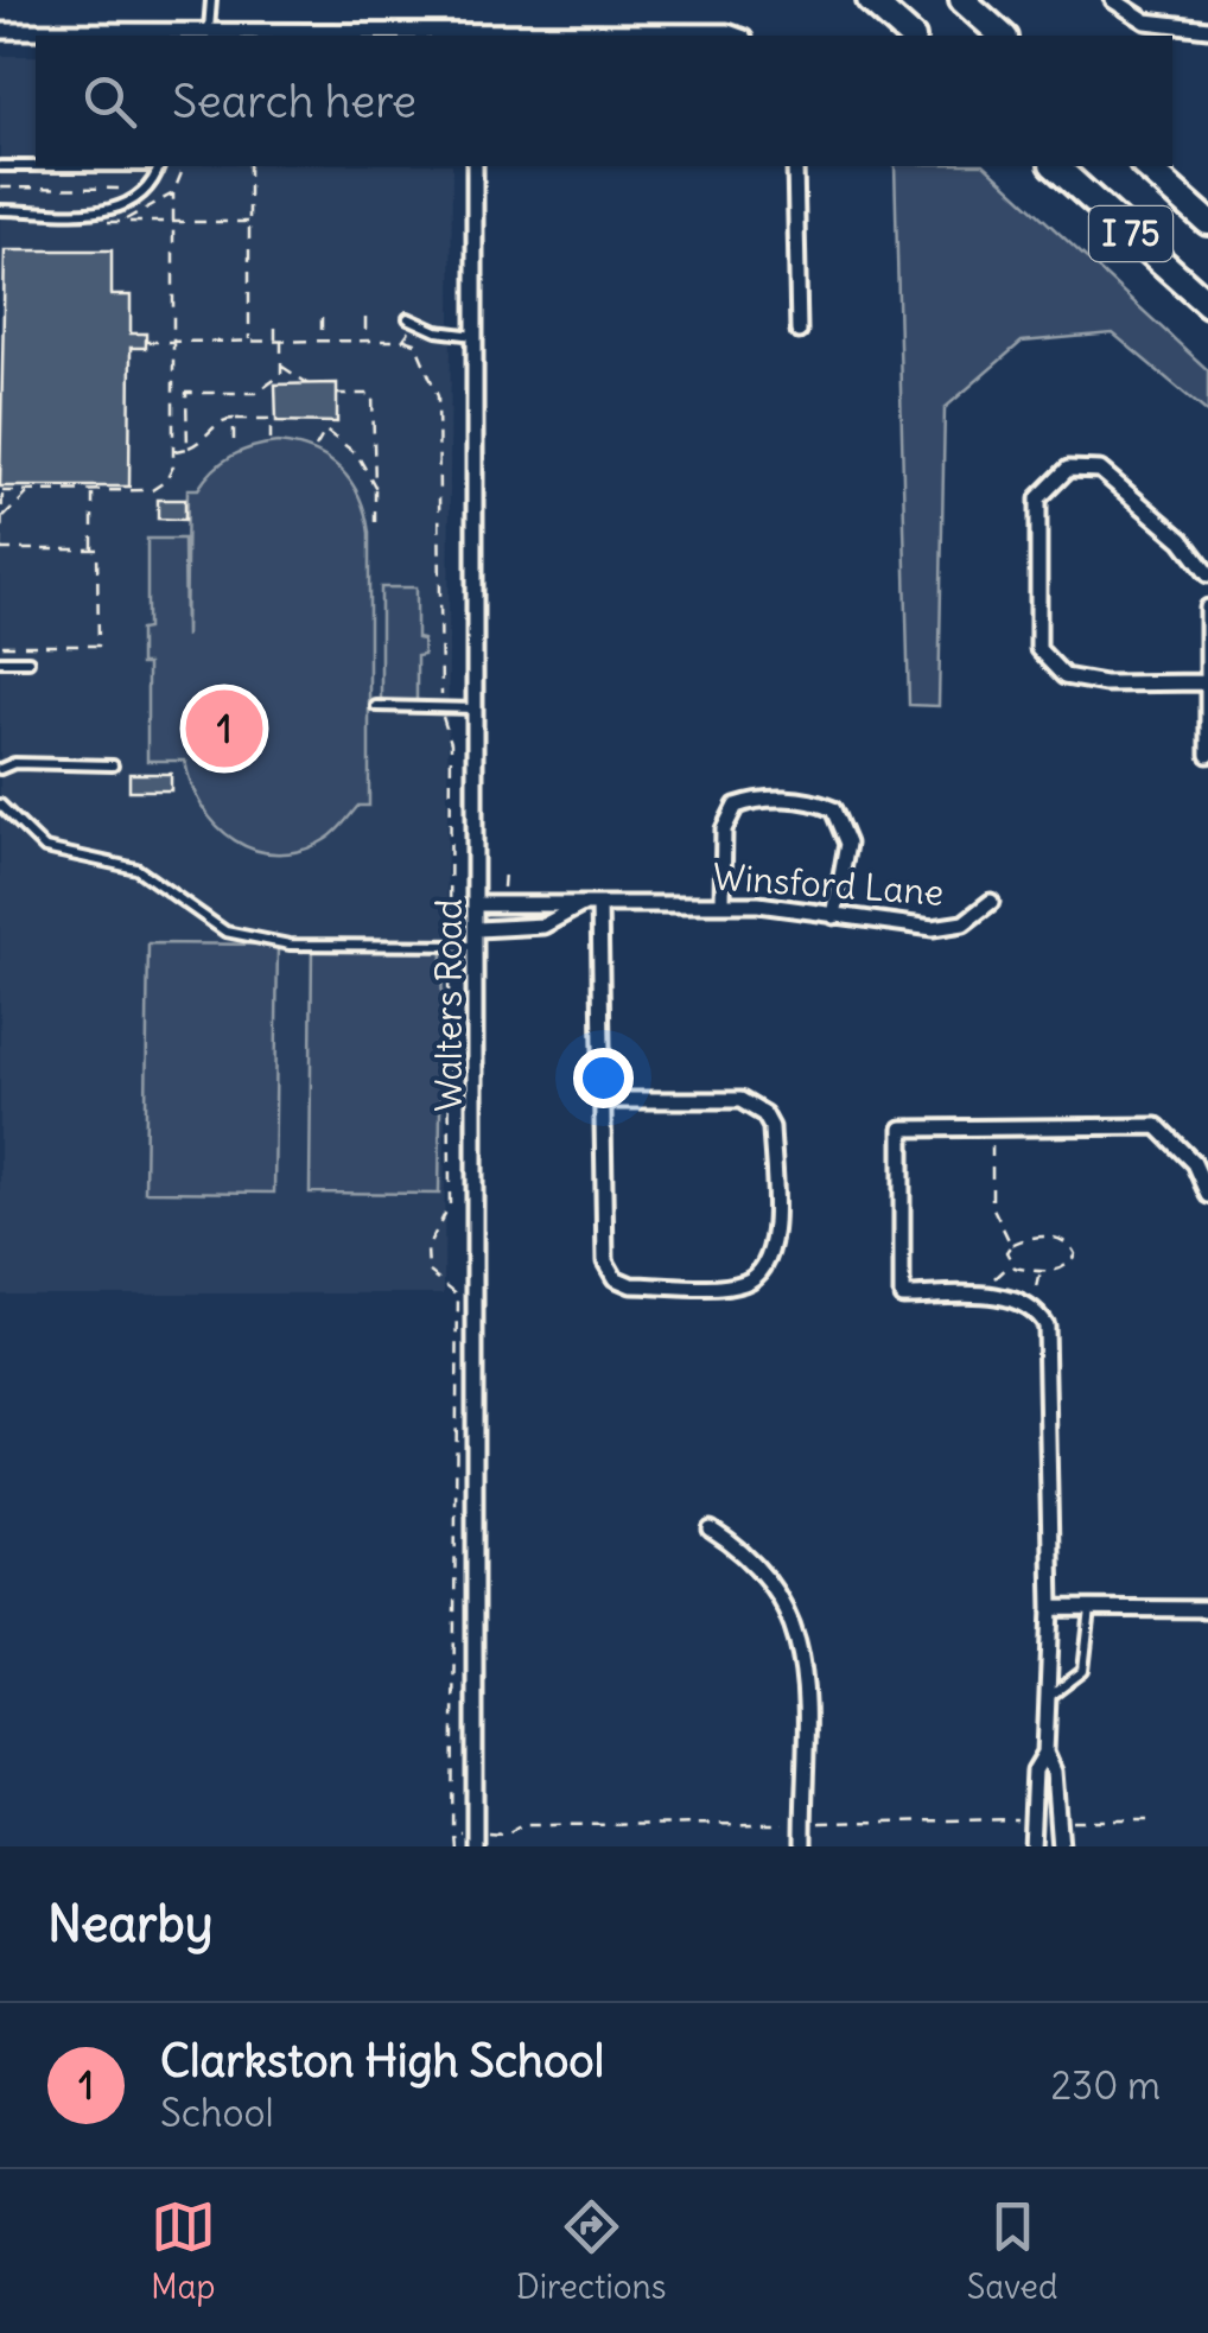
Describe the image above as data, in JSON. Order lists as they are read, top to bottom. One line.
{"streets":{"highway":["I 75"],"street":["Winsford Lane","Walters Road"]},"crossings":[["Winsford Lane","Walters Road"]],"page":{"search":"Search here","pins":"1","heading":"Nearby","list":[{"mark":"1","name":"Clarkston High School","note":"School","value":"230 m"}],"nav":["Map","Directions","Saved"]}}
